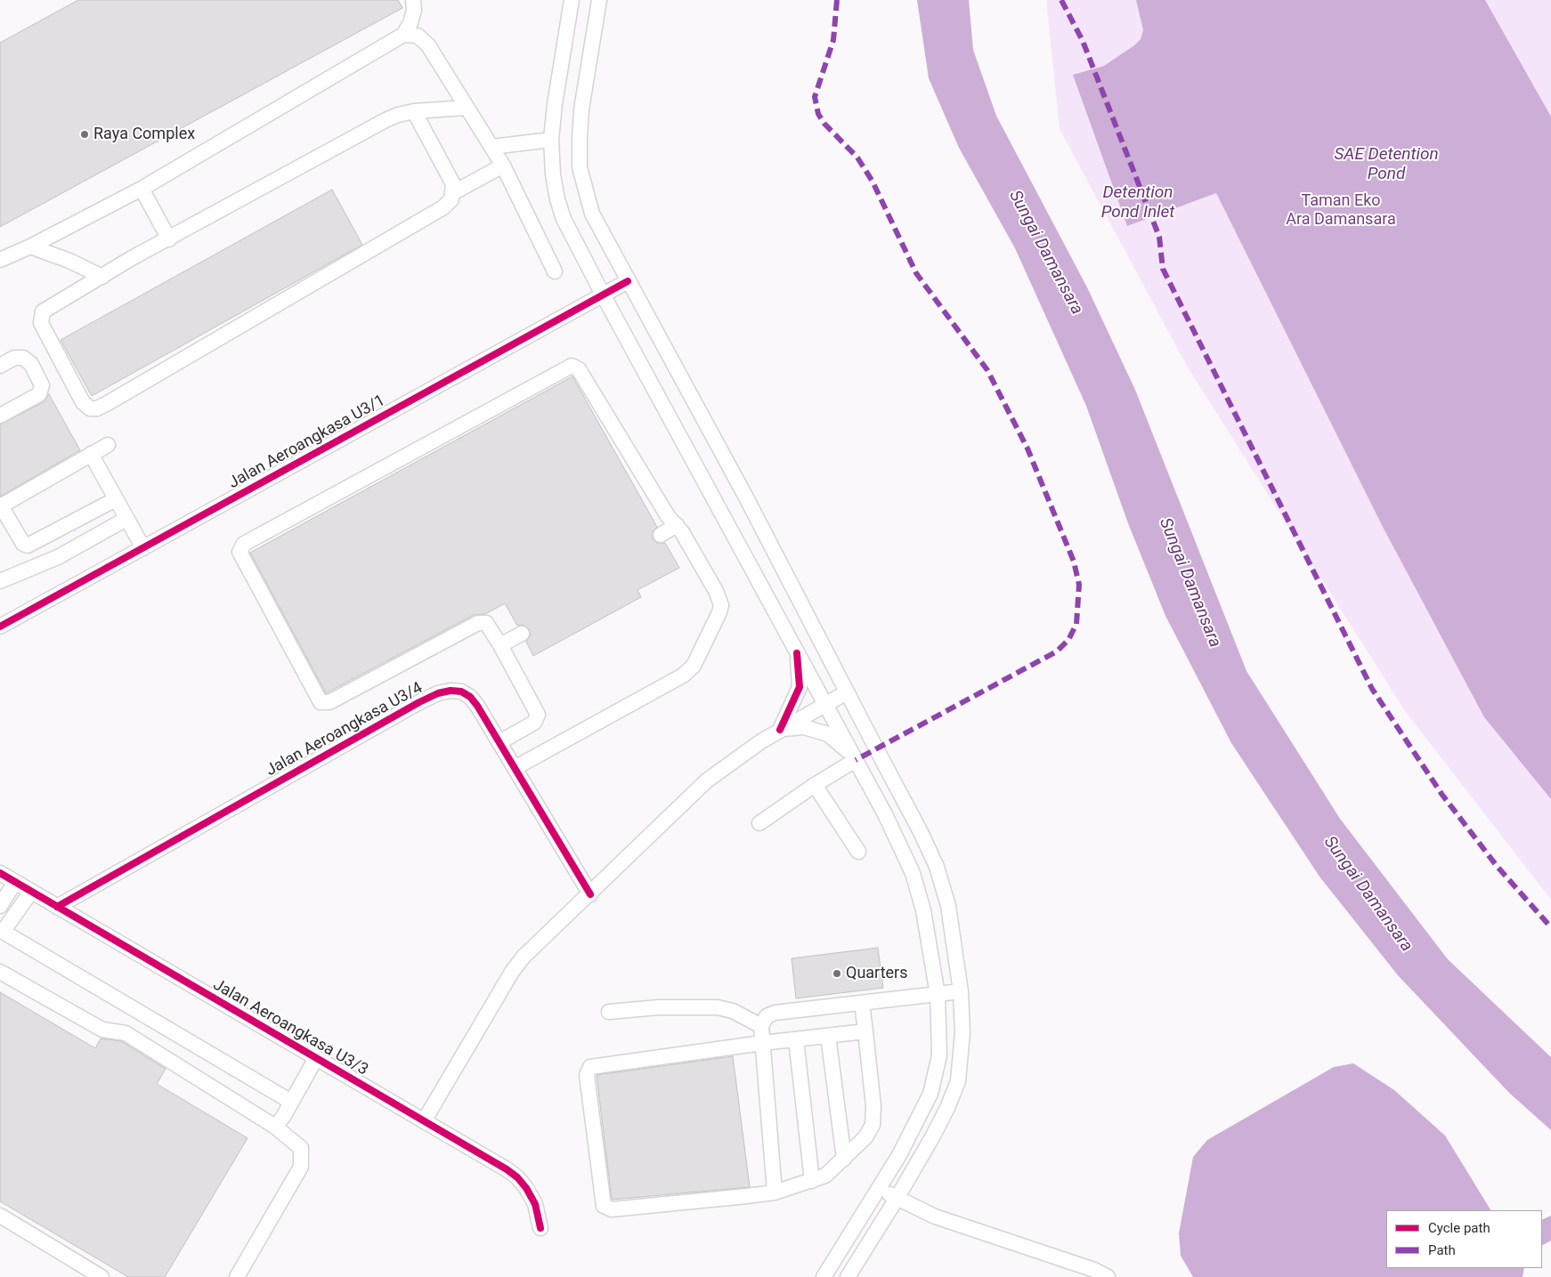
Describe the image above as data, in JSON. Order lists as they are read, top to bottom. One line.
{"streets":{"street":["Jalan Aeroangkasa U3/1","Jalan Aeroangkasa U3/4","Jalan Aeroangkasa U3/3"]},"crossings":[["Jalan Aeroangkasa U3/4","Jalan Aeroangkasa U3/3"]],"water":["SAE Detention Pond","Detention Pond Inlet","Sungai Damansara"],"parks":["Taman Eko Ara Damansara"],"places":["Raya Complex","Quarters"],"legend":["Cycle path","Path"]}
